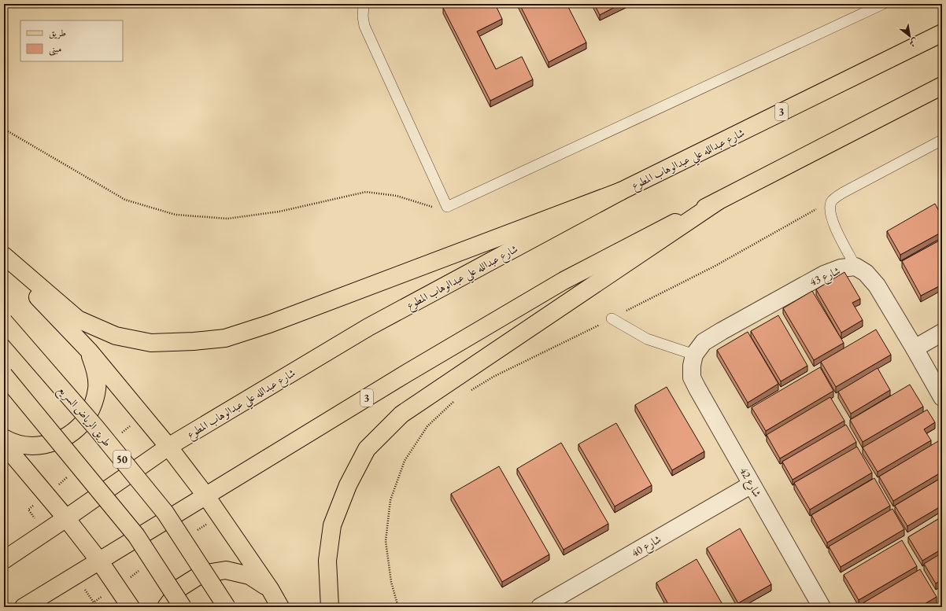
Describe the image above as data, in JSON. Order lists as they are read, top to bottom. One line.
{"streets":{"main road":["3","شارع عبدالله علي عبدالوهاب المطوع","طريق الرياض السريع","50"],"street":["شارع 43","شارع 42","شارع 40"]},"crossings":[["شارع 43","شارع 42"],["شارع 42","شارع 40"]],"legend":["طريق","مبنى"],"north":"bottom right"}
